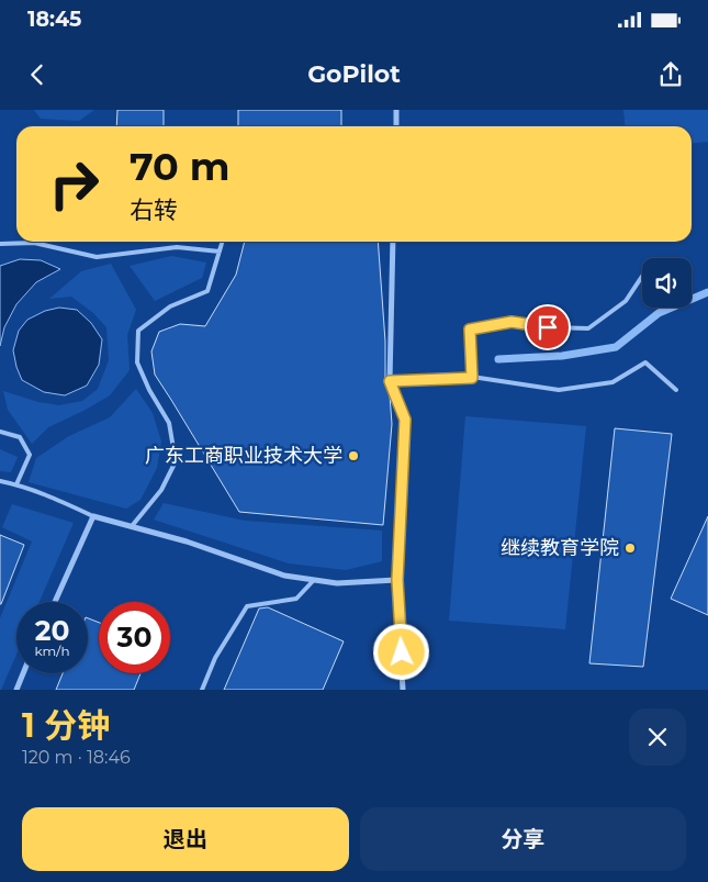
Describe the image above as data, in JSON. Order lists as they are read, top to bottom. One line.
{"places":["广东工商职业技术大学","继续教育学院"],"page":{"status":"18:45","header":"GoPilot","turn":["70 m","右转"],"speed":"20 km/h","limit":"30","heading":["1 分钟","120 m · 18:46"],"buttons":["退出","分享"]}}
